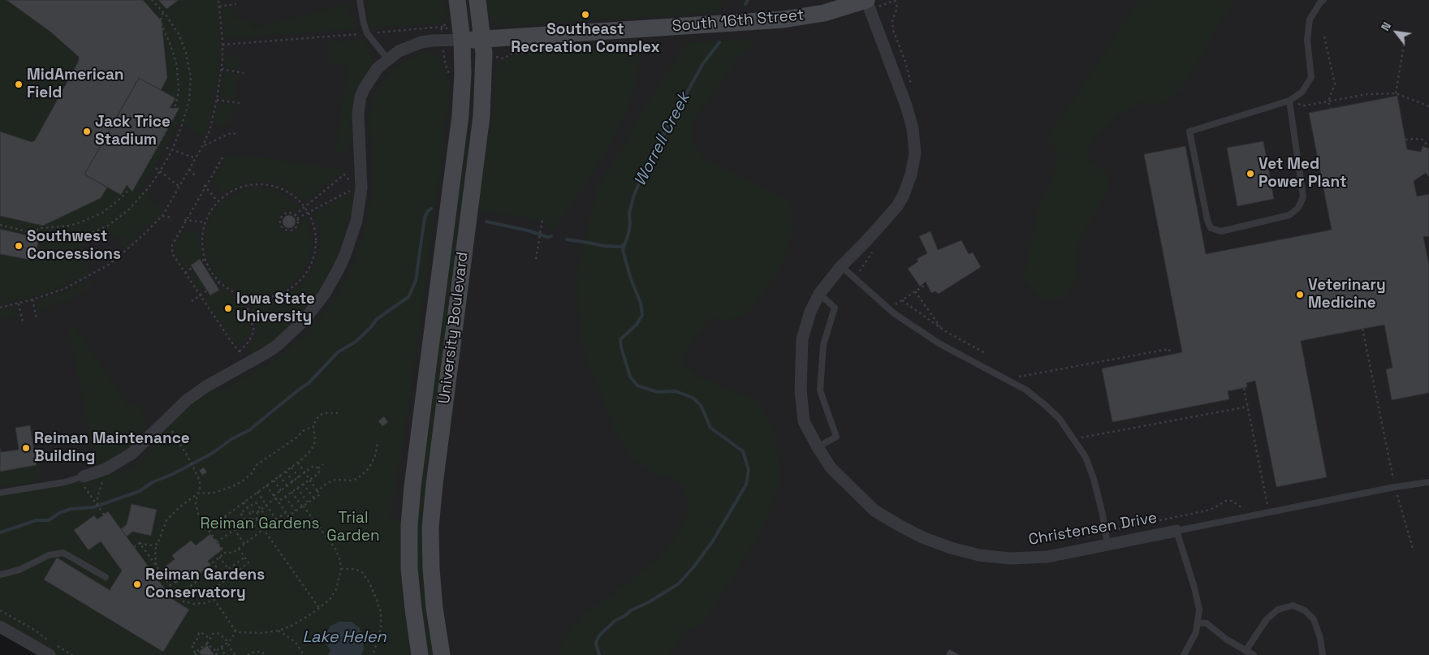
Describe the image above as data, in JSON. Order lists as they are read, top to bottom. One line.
{"streets":{"main road":["South 16th Street","University Boulevard"],"street":["Christensen Drive"]},"crossings":[["South 16th Street","University Boulevard"],["South 16th Street","Christensen Drive"]],"water":["Worrell Creek","Lake Helen"],"parks":["Trial Garden","Reiman Gardens"],"places":["Southeast Recreation Complex","MidAmerican Field","Jack Trice Stadium","Vet Med Power Plant","Southwest Concessions","Veterinary Medicine","Iowa State University","Reiman Maintenance Building","Reiman Gardens Conservatory"],"north":"top left"}
